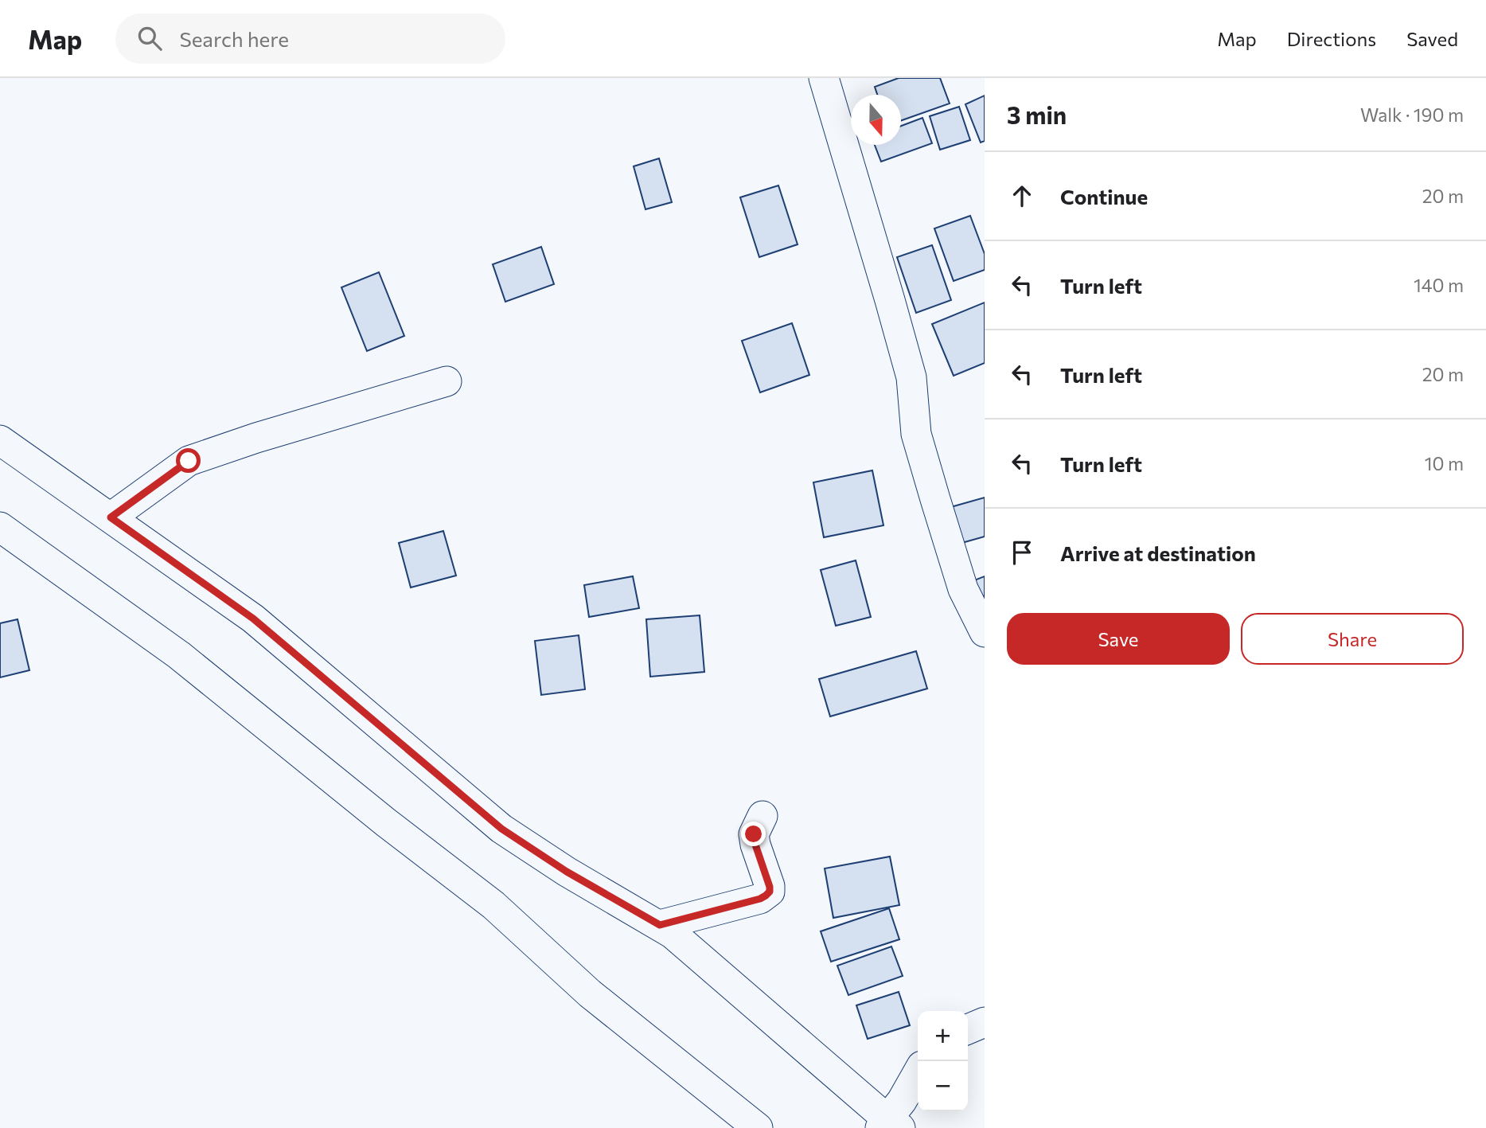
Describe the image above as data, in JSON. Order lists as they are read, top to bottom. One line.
{"north":"bottom","page":{"header":"Map","search":"Search here","nav":["Map","Directions","Saved"],"heading":["3 min","Walk · 190 m"],"list":[["Continue","20 m"],["Turn left","140 m"],["Turn left","20 m"],["Turn left","10 m"],"Arrive at destination"],"buttons":["Save","Share"],"map_buttons":["+","−"]}}
